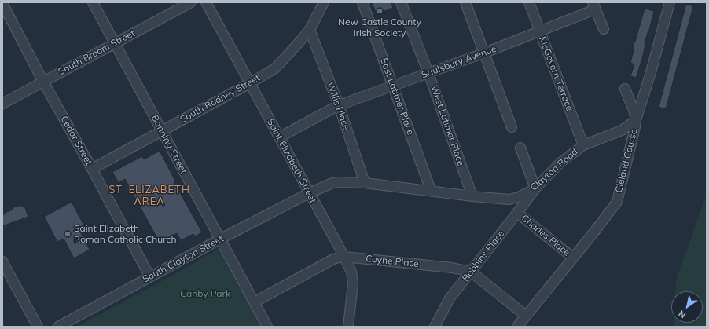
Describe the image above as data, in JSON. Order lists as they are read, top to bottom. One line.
{"streets":{"street":["South Broom Street","Saulsbury Avenue","McGovern Terrace","East Latimer Place","South Rodney Street","Willis Place","West Latimer Place","Cedar Street","Banning Street","Saint Elizabeth Street","Cleland Course","Clayton Road","Charles Place","Robbins Place","South Clayton Street","Coyne Place"]},"crossings":[["South Broom Street","Cedar Street"],["South Broom Street","Banning Street"],["Saulsbury Avenue","McGovern Terrace"],["Saulsbury Avenue","East Latimer Place"],["Saulsbury Avenue","Willis Place"],["Saulsbury Avenue","West Latimer Place"],["Saulsbury Avenue","Saint Elizabeth Street"],["McGovern Terrace","Clayton Road"],["East Latimer Place","Clayton Road"],["South Rodney Street","Willis Place"],["South Rodney Street","Cedar Street"],["South Rodney Street","Banning Street"],["South Rodney Street","Saint Elizabeth Street"],["Willis Place","Clayton Road"],["West Latimer Place","Clayton Road"],["Cedar Street","South Clayton Street"],["Banning Street","South Clayton Street"],["Banning Street","Coyne Place"],["Saint Elizabeth Street","Clayton Road"],["Saint Elizabeth Street","South Clayton Street"],["Saint Elizabeth Street","Coyne Place"],["Cleland Course","Clayton Road"],["Cleland Course","Charles Place"],["Clayton Road","Robbins Place"],["Clayton Road","South Clayton Street"],["Charles Place","Robbins Place"],["Robbins Place","Coyne Place"]],"districts":["ST. ELIZABETH AREA"],"parks":["Canby Park"],"places":["New Castle County Irish Society","Saint Elizabeth Roman Catholic Church"],"north":"bottom left"}
